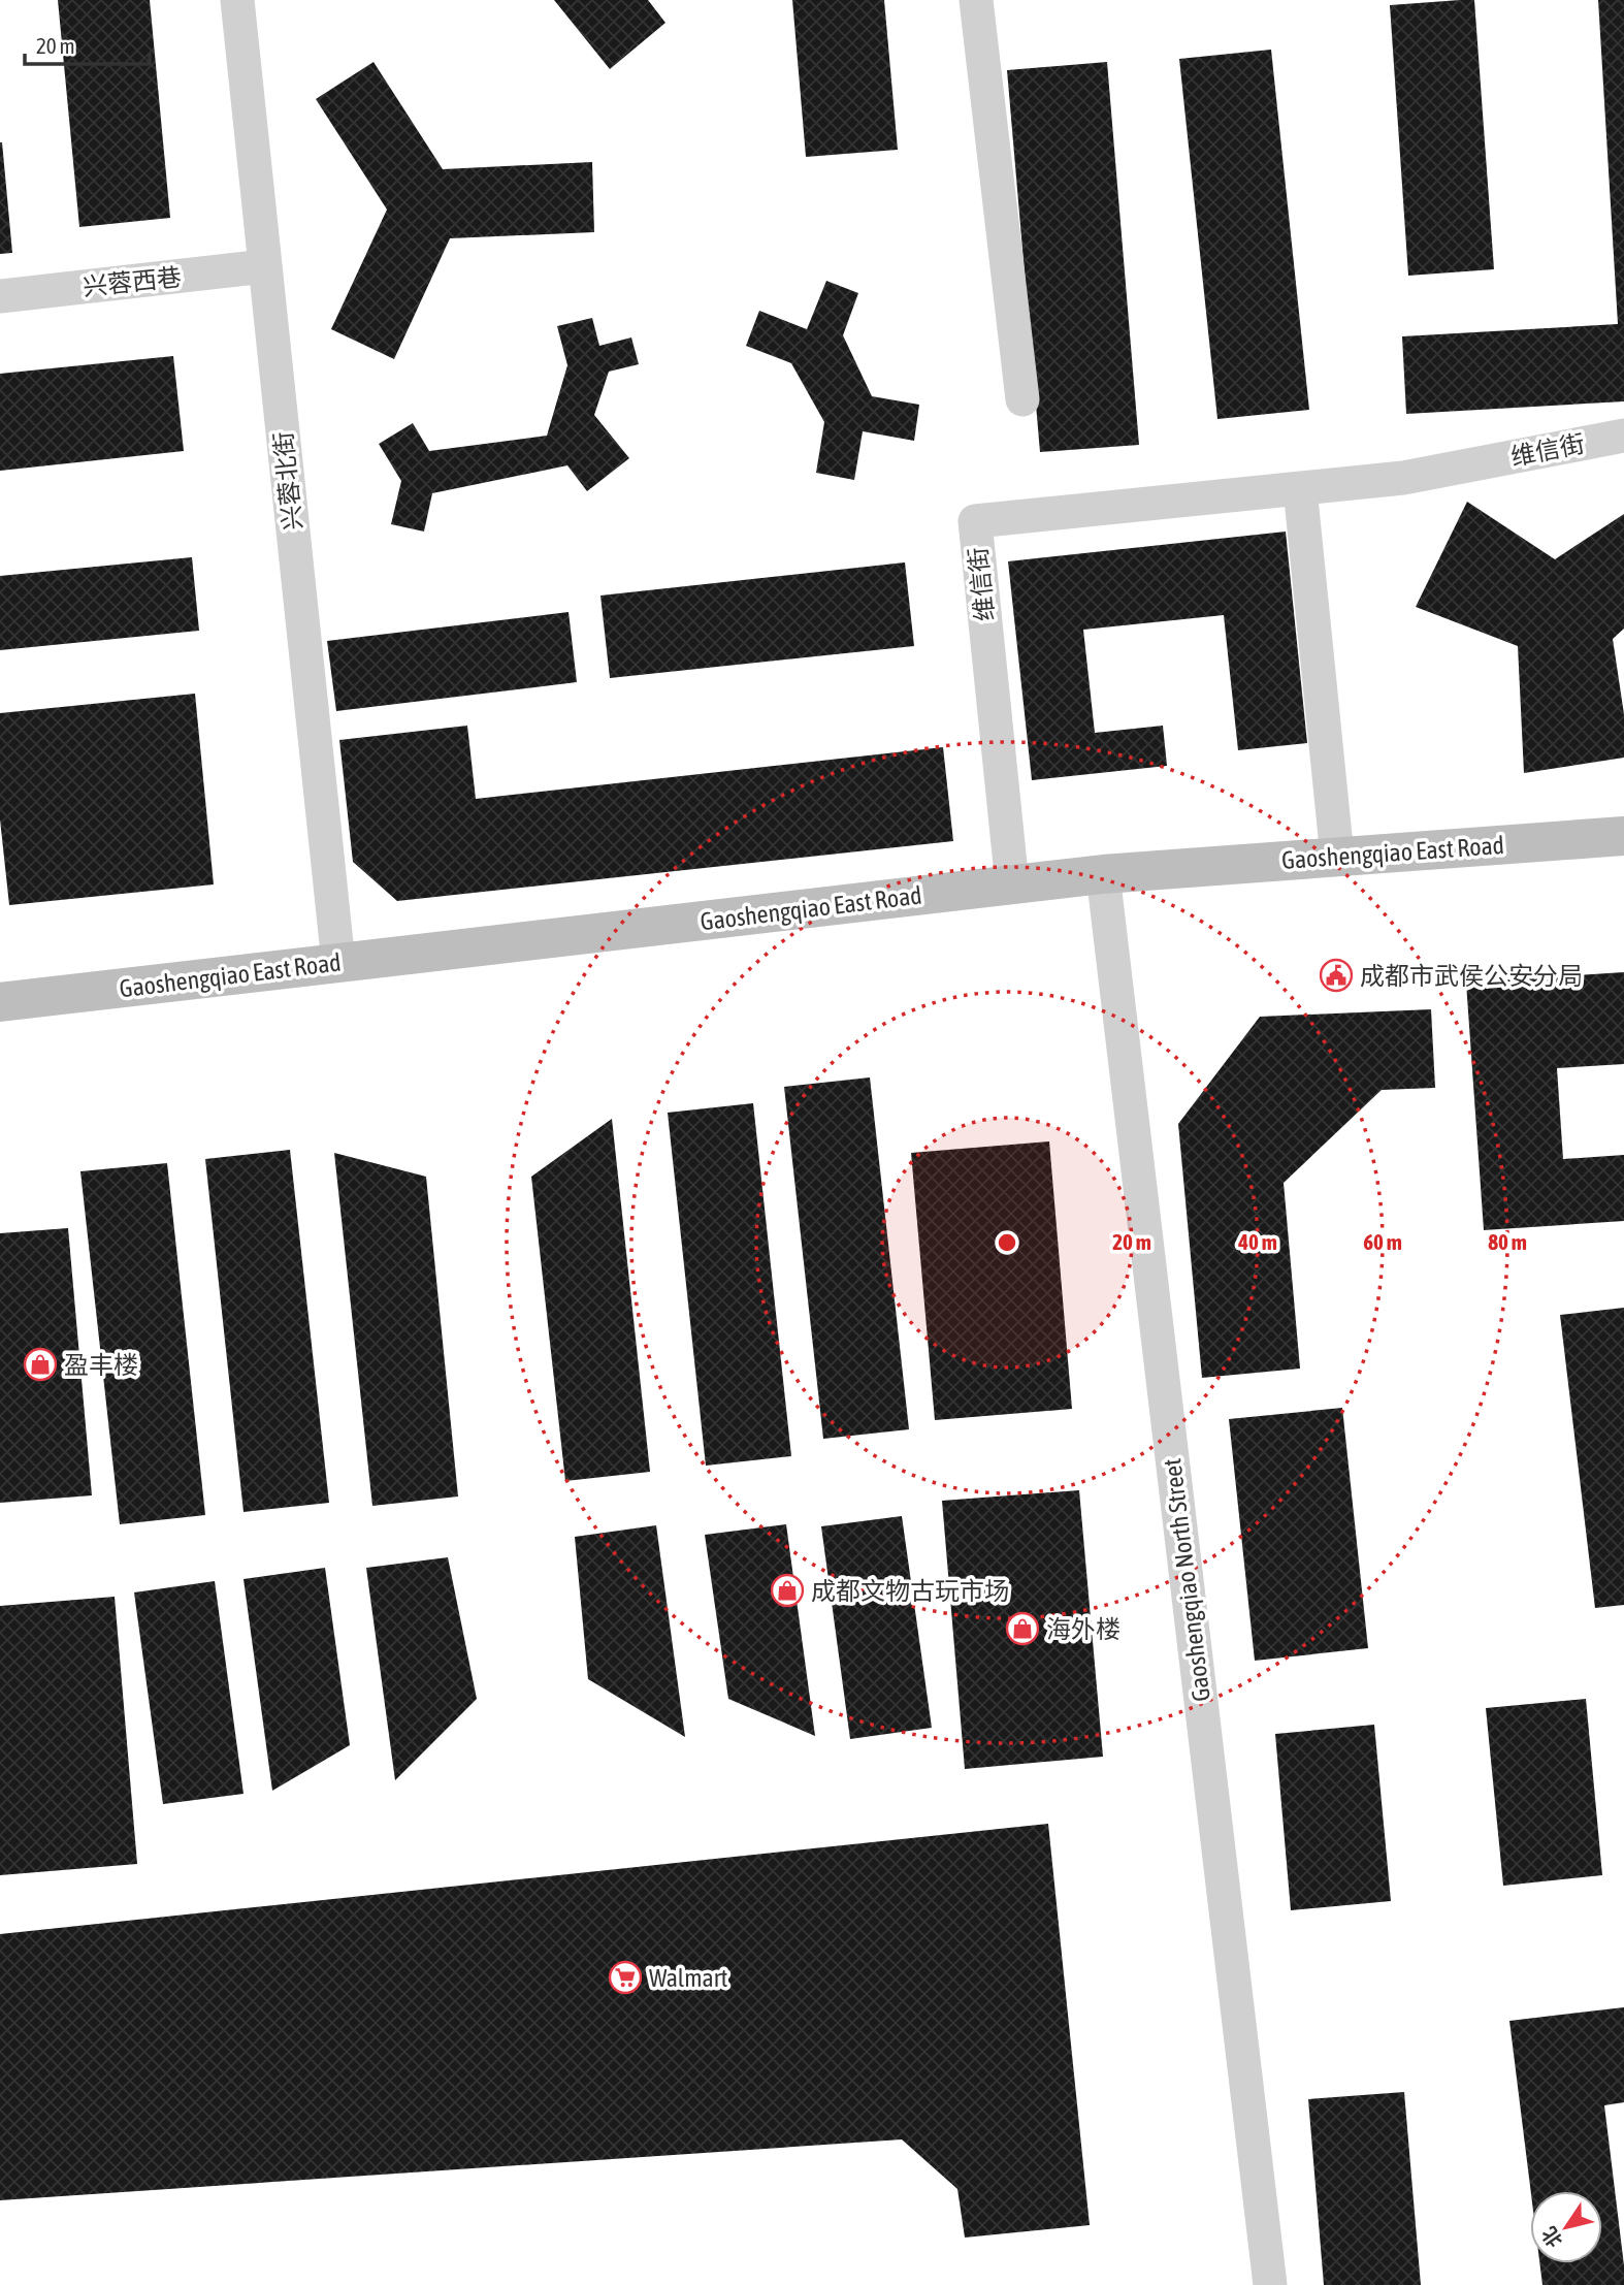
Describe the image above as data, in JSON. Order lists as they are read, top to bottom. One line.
{"streets":{"street":["兴蓉西巷","维信街","兴蓉北街","Gaoshengqiao East Road","Gaoshengqiao North Street"]},"crossings":[["兴蓉西巷","兴蓉北街"],["维信街","Gaoshengqiao East Road"],["兴蓉北街","Gaoshengqiao East Road"],["Gaoshengqiao East Road","Gaoshengqiao North Street"]],"places":{"public building":["成都市武侯公安分局"],"shop":["盈丰楼","成都文物古玩市场","海外楼"],"supermarket":["Walmart"]},"scale_bar":"20 m","north":"bottom left","rings":["20 m","40 m","60 m","80 m"]}
